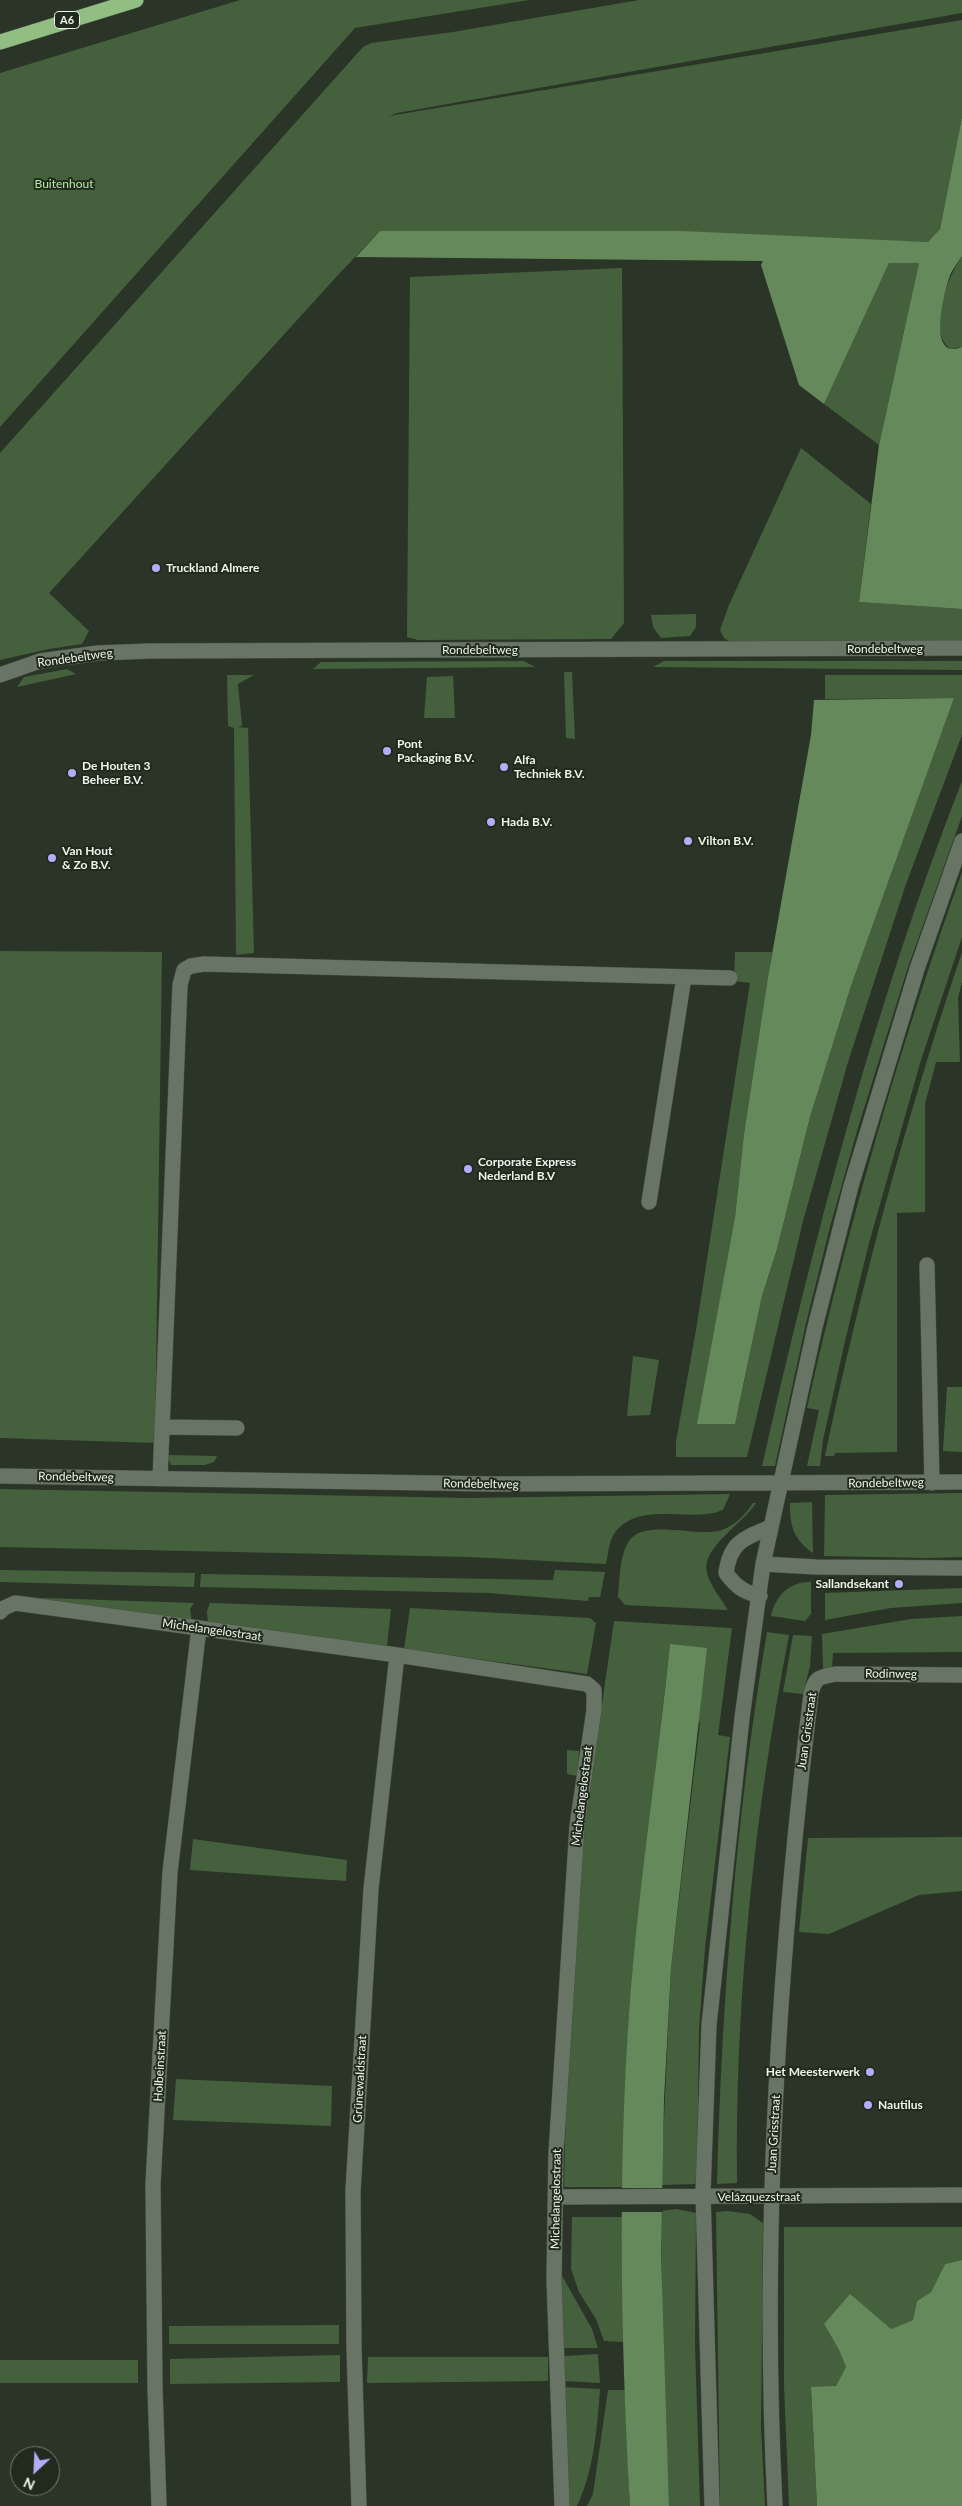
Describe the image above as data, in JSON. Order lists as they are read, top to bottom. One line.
{"streets":{"highway":["A6"],"street":["Rondebeltweg","Michelangelostraat","Rodinweg","Juan Grisstraat","Holbeinstraat","Grünewaldstraat","Velázquezstraat"]},"crossings":[["Michelangelostraat","Holbeinstraat"],["Michelangelostraat","Grünewaldstraat"],["Michelangelostraat","Velázquezstraat"],["Rodinweg","Juan Grisstraat"],["Juan Grisstraat","Velázquezstraat"]],"parks":["Buitenhout"],"places":["Truckland Almere","Pont Packaging B.V.","Alfa Techniek B.V.","De Houten 3 Beheer B.V.","Hada B.V.","Vilton B.V.","Van Hout & Zo B.V.","Corporate Express Nederland B.V","Sallandsekant","Het Meesterwerk","Nautilus"],"north":"bottom left"}
